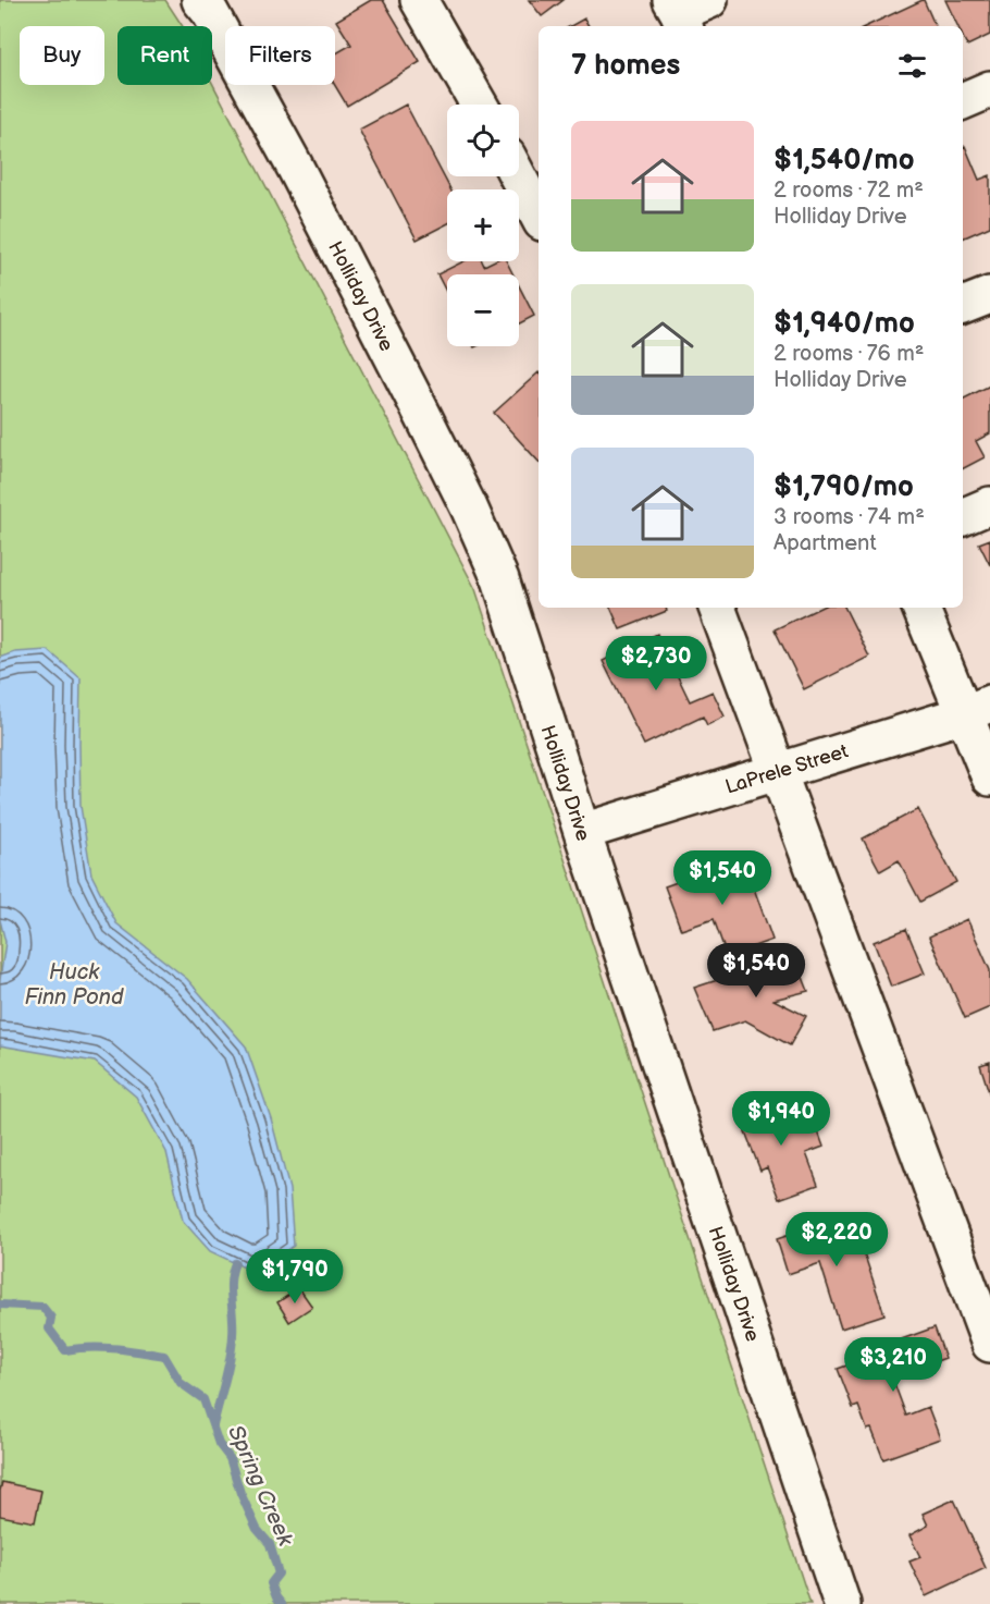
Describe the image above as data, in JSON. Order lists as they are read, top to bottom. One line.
{"streets":{"street":["Holliday Drive","LaPrele Street"]},"crossings":[["Holliday Drive","LaPrele Street"]],"water":["Huck Finn Pond","Spring Creek"],"page":{"chip":["Buy","Rent","Filters"],"heading":"7 homes","map_buttons":["+","−"],"list":[{"name":"$1,540/mo","note":"2 rooms · 72 m² · Holliday Drive"},{"name":"$1,940/mo","note":"2 rooms · 76 m² · Holliday Drive"},{"name":"$1,790/mo","note":"3 rooms · 74 m² · Apartment"}],"price":["$2,730","$1,540","$1,540","$1,940","$2,220","$1,790","$3,210"]}}
